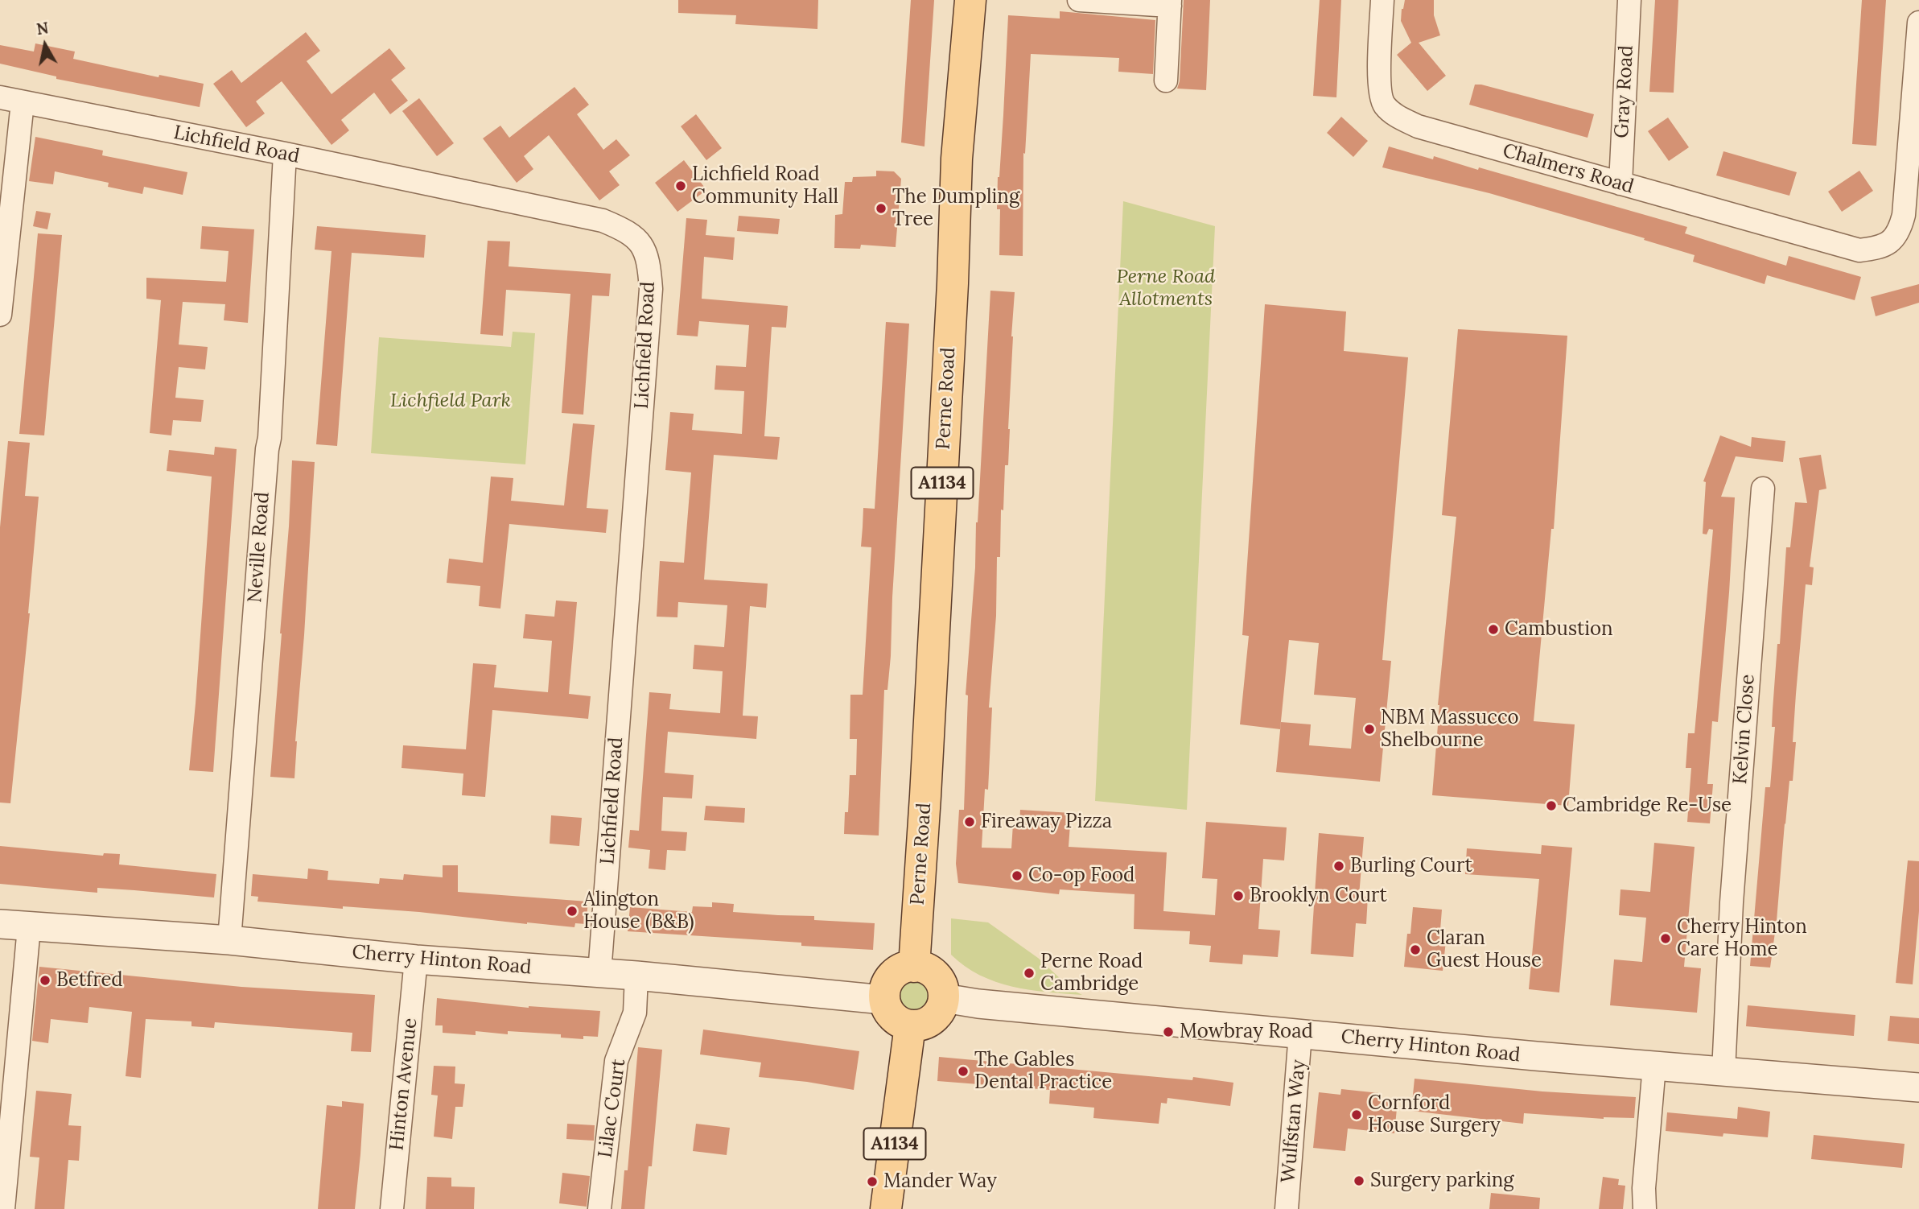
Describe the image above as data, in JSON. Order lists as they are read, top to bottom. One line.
{"streets":{"main road":["Perne Road","A1134"],"street":["Gray Road","Lichfield Road","Chalmers Road","Neville Road","Kelvin Close","Cherry Hinton Road","Hinton Avenue","Lilac Court","Wulfstan Way"]},"crossings":[["Gray Road","Chalmers Road"],["Lichfield Road","Neville Road"],["Lichfield Road","Cherry Hinton Road"],["Perne Road","A1134"],["Perne Road","Cherry Hinton Road"],["A1134","Cherry Hinton Road"],["Neville Road","Cherry Hinton Road"],["Kelvin Close","Cherry Hinton Road"],["Cherry Hinton Road","Hinton Avenue"],["Cherry Hinton Road","Lilac Court"],["Cherry Hinton Road","Wulfstan Way"]],"parks":["Perne Road Allotments","Lichfield Park"],"places":["Lichfield Road Community Hall","The Dumpling Tree","Cambustion","NBM Massucco Shelbourne","Cambridge Re-Use","Fireaway Pizza","Burling Court","Co-op Food","Brooklyn Court","Alington House (B&B)","Cherry Hinton Care Home","Claran Guest House","Perne Road Cambridge","Betfred","Mowbray Road","The Gables Dental Practice","Cornford House Surgery","Surgery parking","Mander Way"],"north":"top"}
